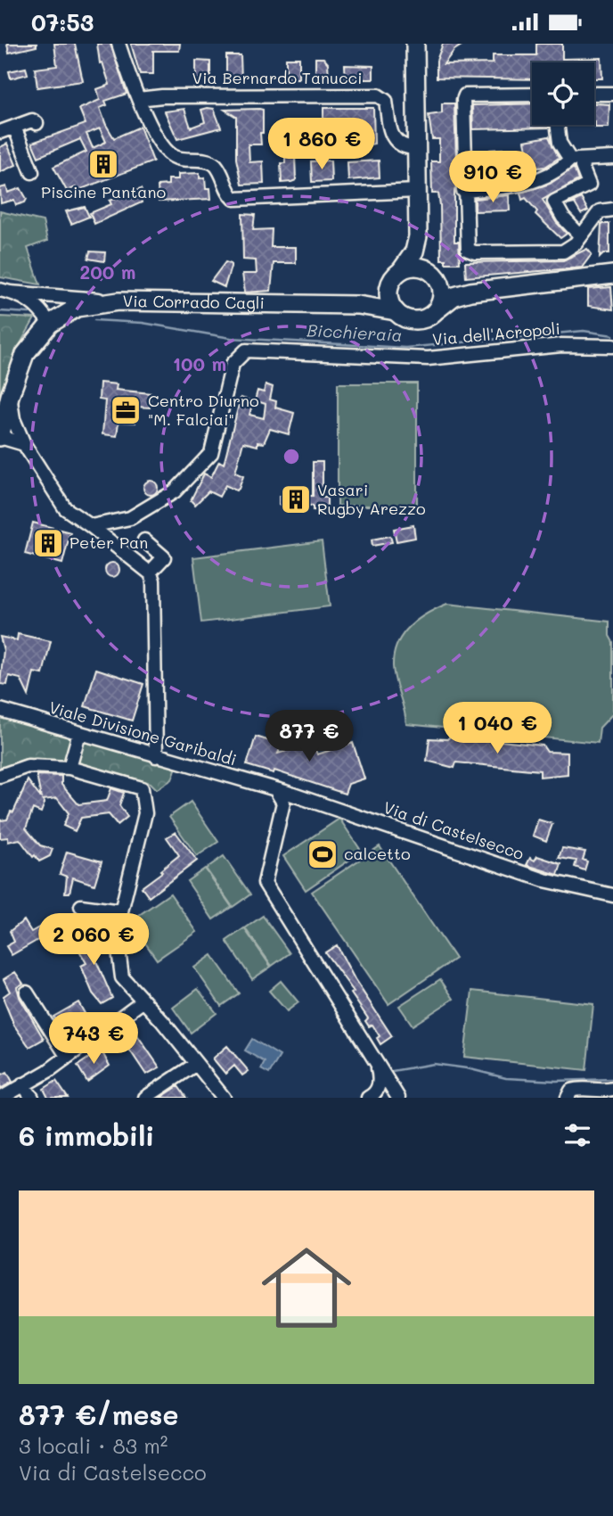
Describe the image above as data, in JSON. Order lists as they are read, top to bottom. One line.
{"streets":{"main road":["Via Corrado Cagli"],"street":["Via Bernardo Tanucci","Via dell'Acropoli","Viale Divisione Garibaldi","Via di Castelsecco"]},"crossings":[["Viale Divisione Garibaldi","Via di Castelsecco"]],"water":["Bicchieraia"],"places":{"building":["Piscine Pantano","Vasari Rugby Arezzo","Peter Pan"],"office":["Centro Diurno \"M. Falciai\""],"sports":["calcetto"]},"page":{"status":"07:53","price":["1 860 €","910 €","1 040 €","877 €","2 060 €","743 €"],"heading":"6 immobili","list":[{"name":"877 €/mese","note":"3 locali · 83 m² · Via di Castelsecco"}]},"rings":["200 m","100 m"]}
